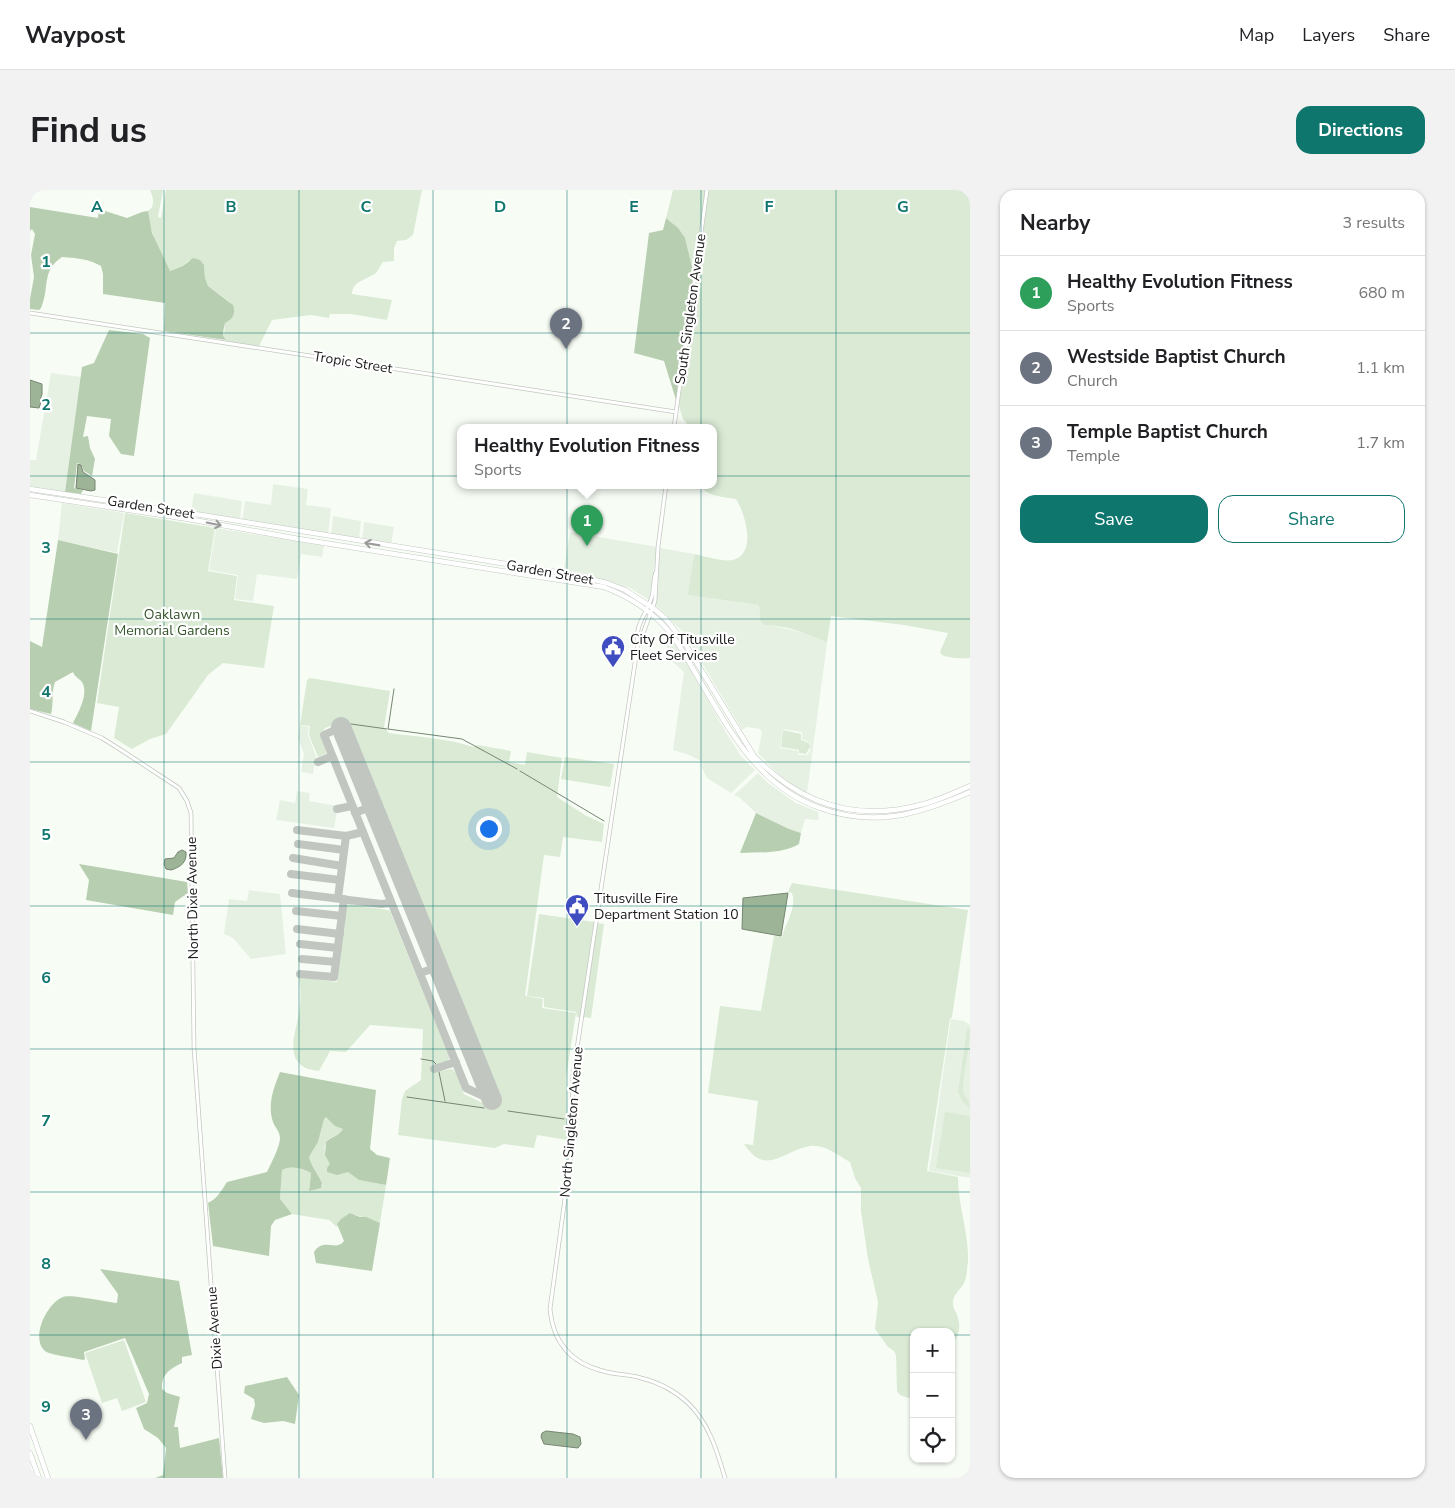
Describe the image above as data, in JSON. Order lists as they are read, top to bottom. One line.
{"streets":{"main road":["Garden Street"],"street":["South Singleton Avenue","Tropic Street","North Dixie Avenue","North Singleton Avenue","Dixie Avenue"]},"crossings":[["South Singleton Avenue","Tropic Street"],["Garden Street","North Singleton Avenue"],["North Dixie Avenue","Dixie Avenue"]],"parks":["Oaklawn Memorial Gardens"],"places":{"public building":["City Of Titusville Fleet Services","Titusville Fire Department Station 10"]},"page":{"header":"Waypost","nav":["Map","Layers","Share"],"buttons":["Directions",["Save","Share"]],"title":"Find us","heading":["Nearby","3 results"],"list":[{"mark":"1","name":"Healthy Evolution Fitness","note":"Sports","value":"680 m"},{"mark":"2","name":"Westside Baptist Church","note":"Church","value":"1.1 km"},{"mark":"3","name":"Temple Baptist Church","note":"Temple","value":"1.7 km"}],"pins":["2","1","3"],"popup":["Healthy Evolution Fitness","Sports"],"map_buttons":["+","−"]},"grid":{"columns":["A","B","C","D","E","F","G"],"rows":["1","2","3","4","5","6","7","8","9"]}}
